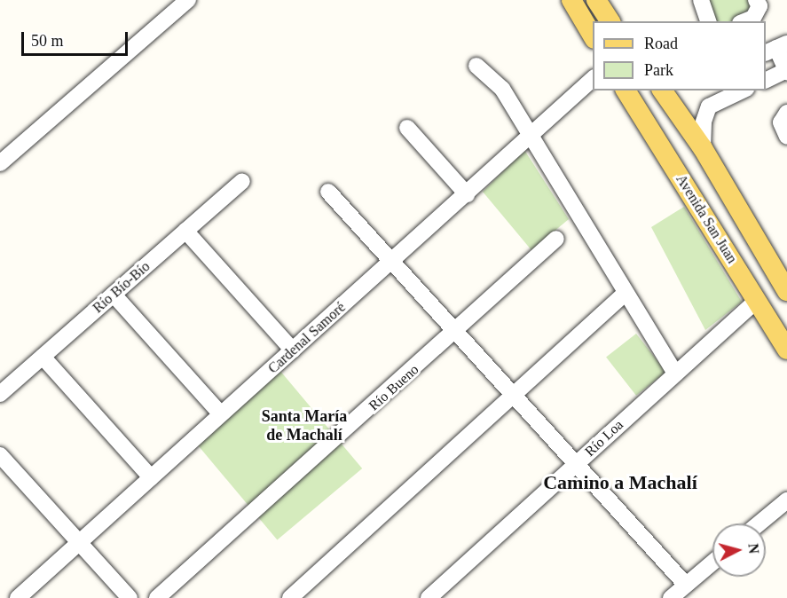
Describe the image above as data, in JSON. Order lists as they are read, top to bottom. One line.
{"streets":{"main road":["Avenida San Juan"],"street":["Río Bío-Bío","Cardenal Samoré","Río Bueno","Río Loa"]},"crossings":[["Avenida San Juan","Río Loa"]],"districts":["Santa María de Machalí","Camino a Machalí"],"legend":["Road","Park"],"scale_bar":"50 m","north":"right"}
